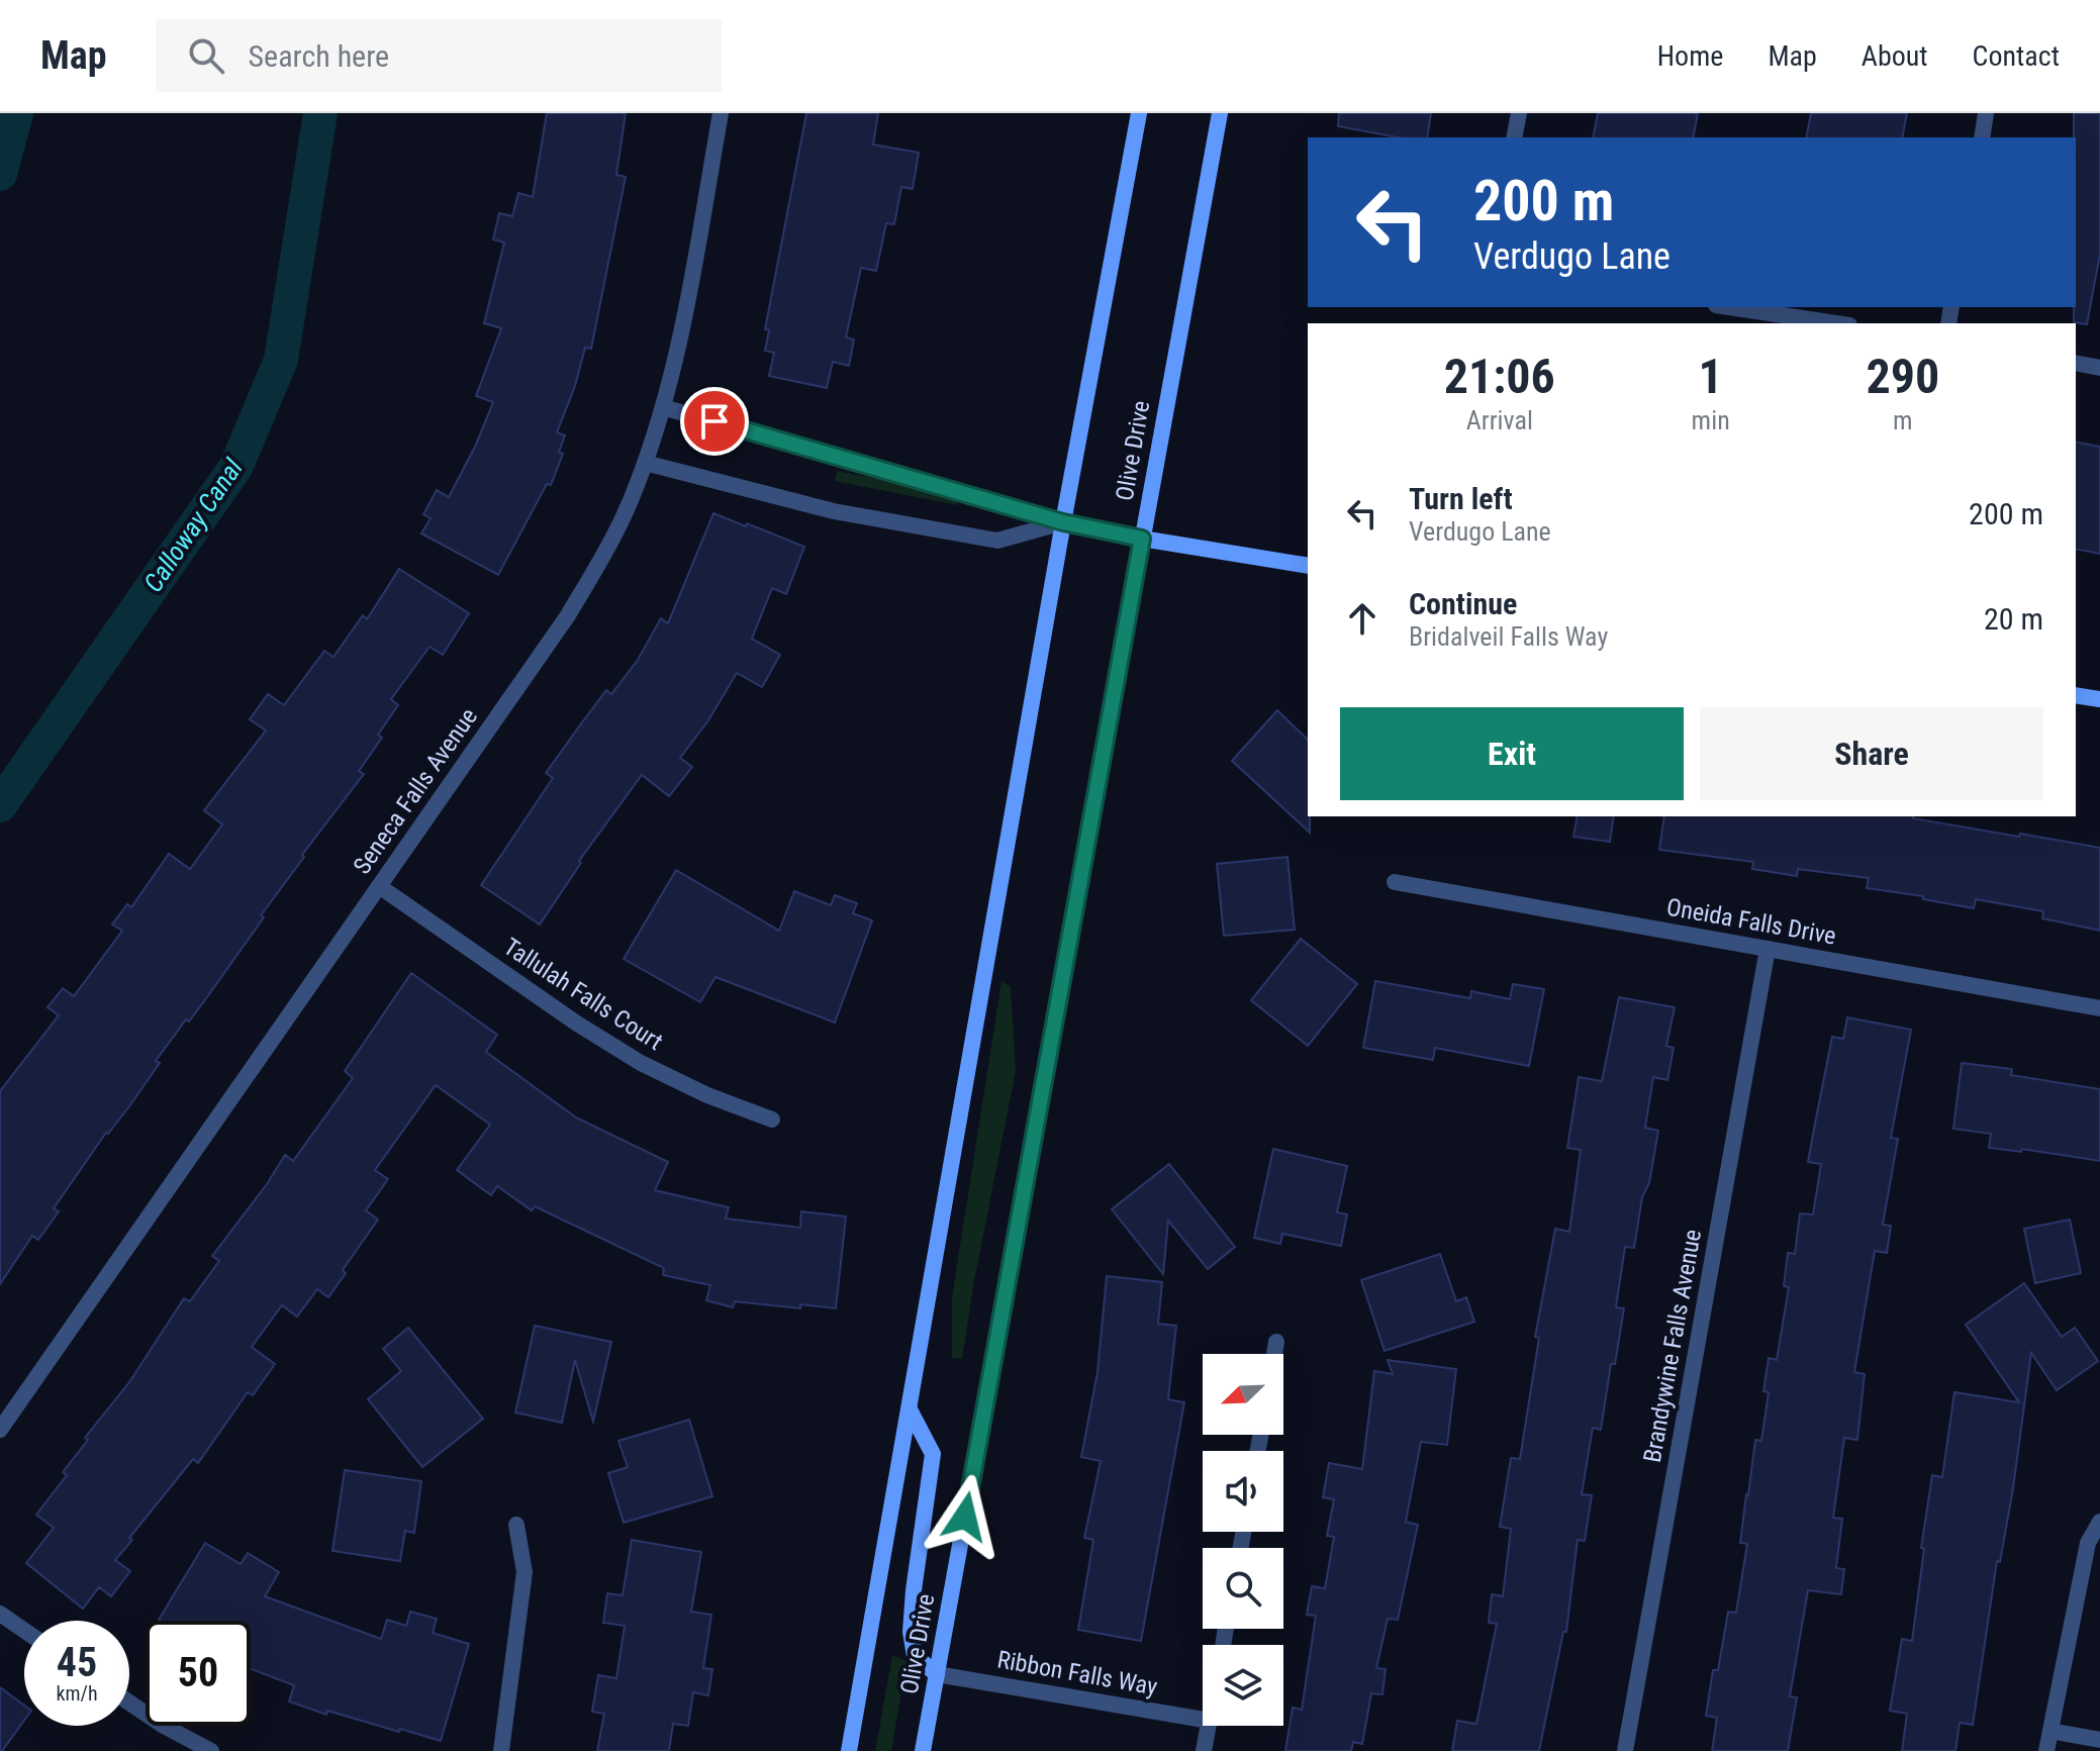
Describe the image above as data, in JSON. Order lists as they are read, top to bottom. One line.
{"streets":{"main road":["Olive Drive"],"street":["Seneca Falls Avenue","Oneida Falls Drive","Tallulah Falls Court","Brandywine Falls Avenue","Ribbon Falls Way"]},"crossings":[["Olive Drive","Ribbon Falls Way"],["Seneca Falls Avenue","Tallulah Falls Court"],["Oneida Falls Drive","Brandywine Falls Avenue"]],"water":["Calloway Canal"],"north":"bottom left","page":{"header":"Map","search":"Search here","nav":["Home","Map","About","Contact"],"turn":["200 m","Verdugo Lane"],"eta":["21:06","Arrival","1","min","290","m"],"list":[{"name":"Turn left","note":"Verdugo Lane","value":"200 m"},{"name":"Continue","note":"Bridalveil Falls Way","value":"20 m"}],"buttons":["Exit","Share"],"speed":"45 km/h","limit":"50"}}
